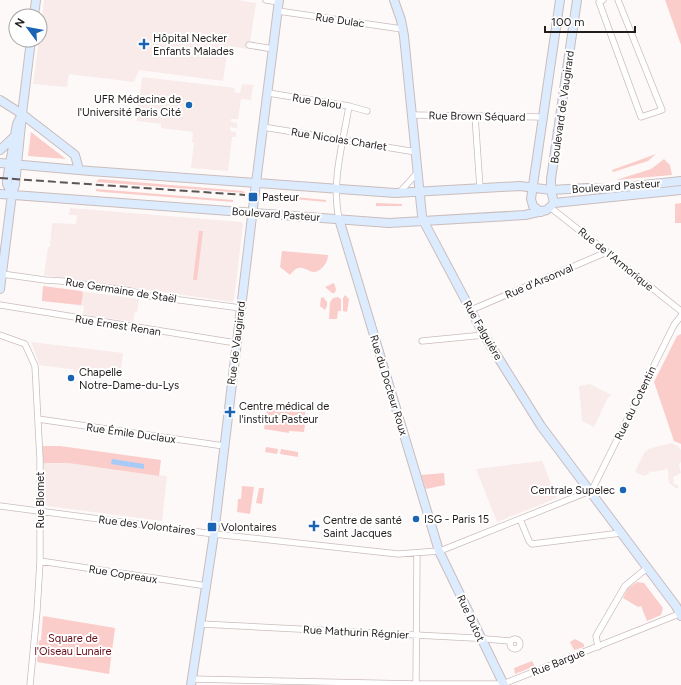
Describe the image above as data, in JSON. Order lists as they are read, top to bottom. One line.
{"streets":{"main road":["Boulevard de Vaugirard","Boulevard Pasteur","Rue Falguière","Rue de Vaugirard","Rue du Docteur Roux","Rue Dutot"],"street":["Rue Dulac","Rue Dalou","Rue Brown Séquard","Rue Nicolas Charlet","Rue de l'Armorique","Rue d'Arsonval","Rue Germaine de Staël","Rue Ernest Renan","Rue du Cotentin","Rue Émile Duclaux","Rue Blomet","Rue des Volontaires","Rue Copreaux","Rue Mathurin Régnier","Rue Bargue"]},"crossings":[["Rue Dulac","Rue Falguière"],["Rue Dulac","Rue de Vaugirard"],["Rue Dalou","Rue de Vaugirard"],["Boulevard de Vaugirard","Rue Brown Séquard"],["Boulevard de Vaugirard","Boulevard Pasteur"],["Boulevard de Vaugirard","Rue de l'Armorique"],["Rue Brown Séquard","Rue Falguière"],["Rue Nicolas Charlet","Rue Falguière"],["Rue Nicolas Charlet","Rue de Vaugirard"],["Boulevard Pasteur","Rue de l'Armorique"],["Boulevard Pasteur","Rue Falguière"],["Boulevard Pasteur","Rue de Vaugirard"],["Boulevard Pasteur","Rue du Docteur Roux"],["Rue de l'Armorique","Rue d'Arsonval"],["Rue d'Arsonval","Rue Falguière"],["Rue Germaine de Staël","Rue de Vaugirard"],["Rue Ernest Renan","Rue de Vaugirard"],["Rue Falguière","Rue du Cotentin"],["Rue Falguière","Rue des Volontaires"],["Rue Falguière","Rue Bargue"],["Rue de Vaugirard","Rue Émile Duclaux"],["Rue de Vaugirard","Rue des Volontaires"],["Rue de Vaugirard","Rue Copreaux"],["Rue de Vaugirard","Rue Mathurin Régnier"],["Rue de Vaugirard","Rue Bargue"],["Rue du Docteur Roux","Rue des Volontaires"],["Rue du Docteur Roux","Rue Dutot"],["Rue du Cotentin","Rue des Volontaires"],["Rue Émile Duclaux","Rue Blomet"],["Rue Blomet","Rue des Volontaires"],["Rue Blomet","Rue Copreaux"],["Rue des Volontaires","Rue Dutot"],["Rue Dutot","Rue Mathurin Régnier"],["Rue Dutot","Rue Bargue"]],"parks":["Square de l'Oiseau Lunaire"],"places":{"health":["Hôpital Necker Enfants Malades","Centre médical de l'institut Pasteur","Centre de santé Saint Jacques"],"other":["UFR Médecine de l'Université Paris Cité","Chapelle Notre-Dame-du-Lys","Centrale Supelec","ISG - Paris 15"],"transit":["Pasteur","Volontaires"]},"scale_bar":"100 m","north":"top left"}
